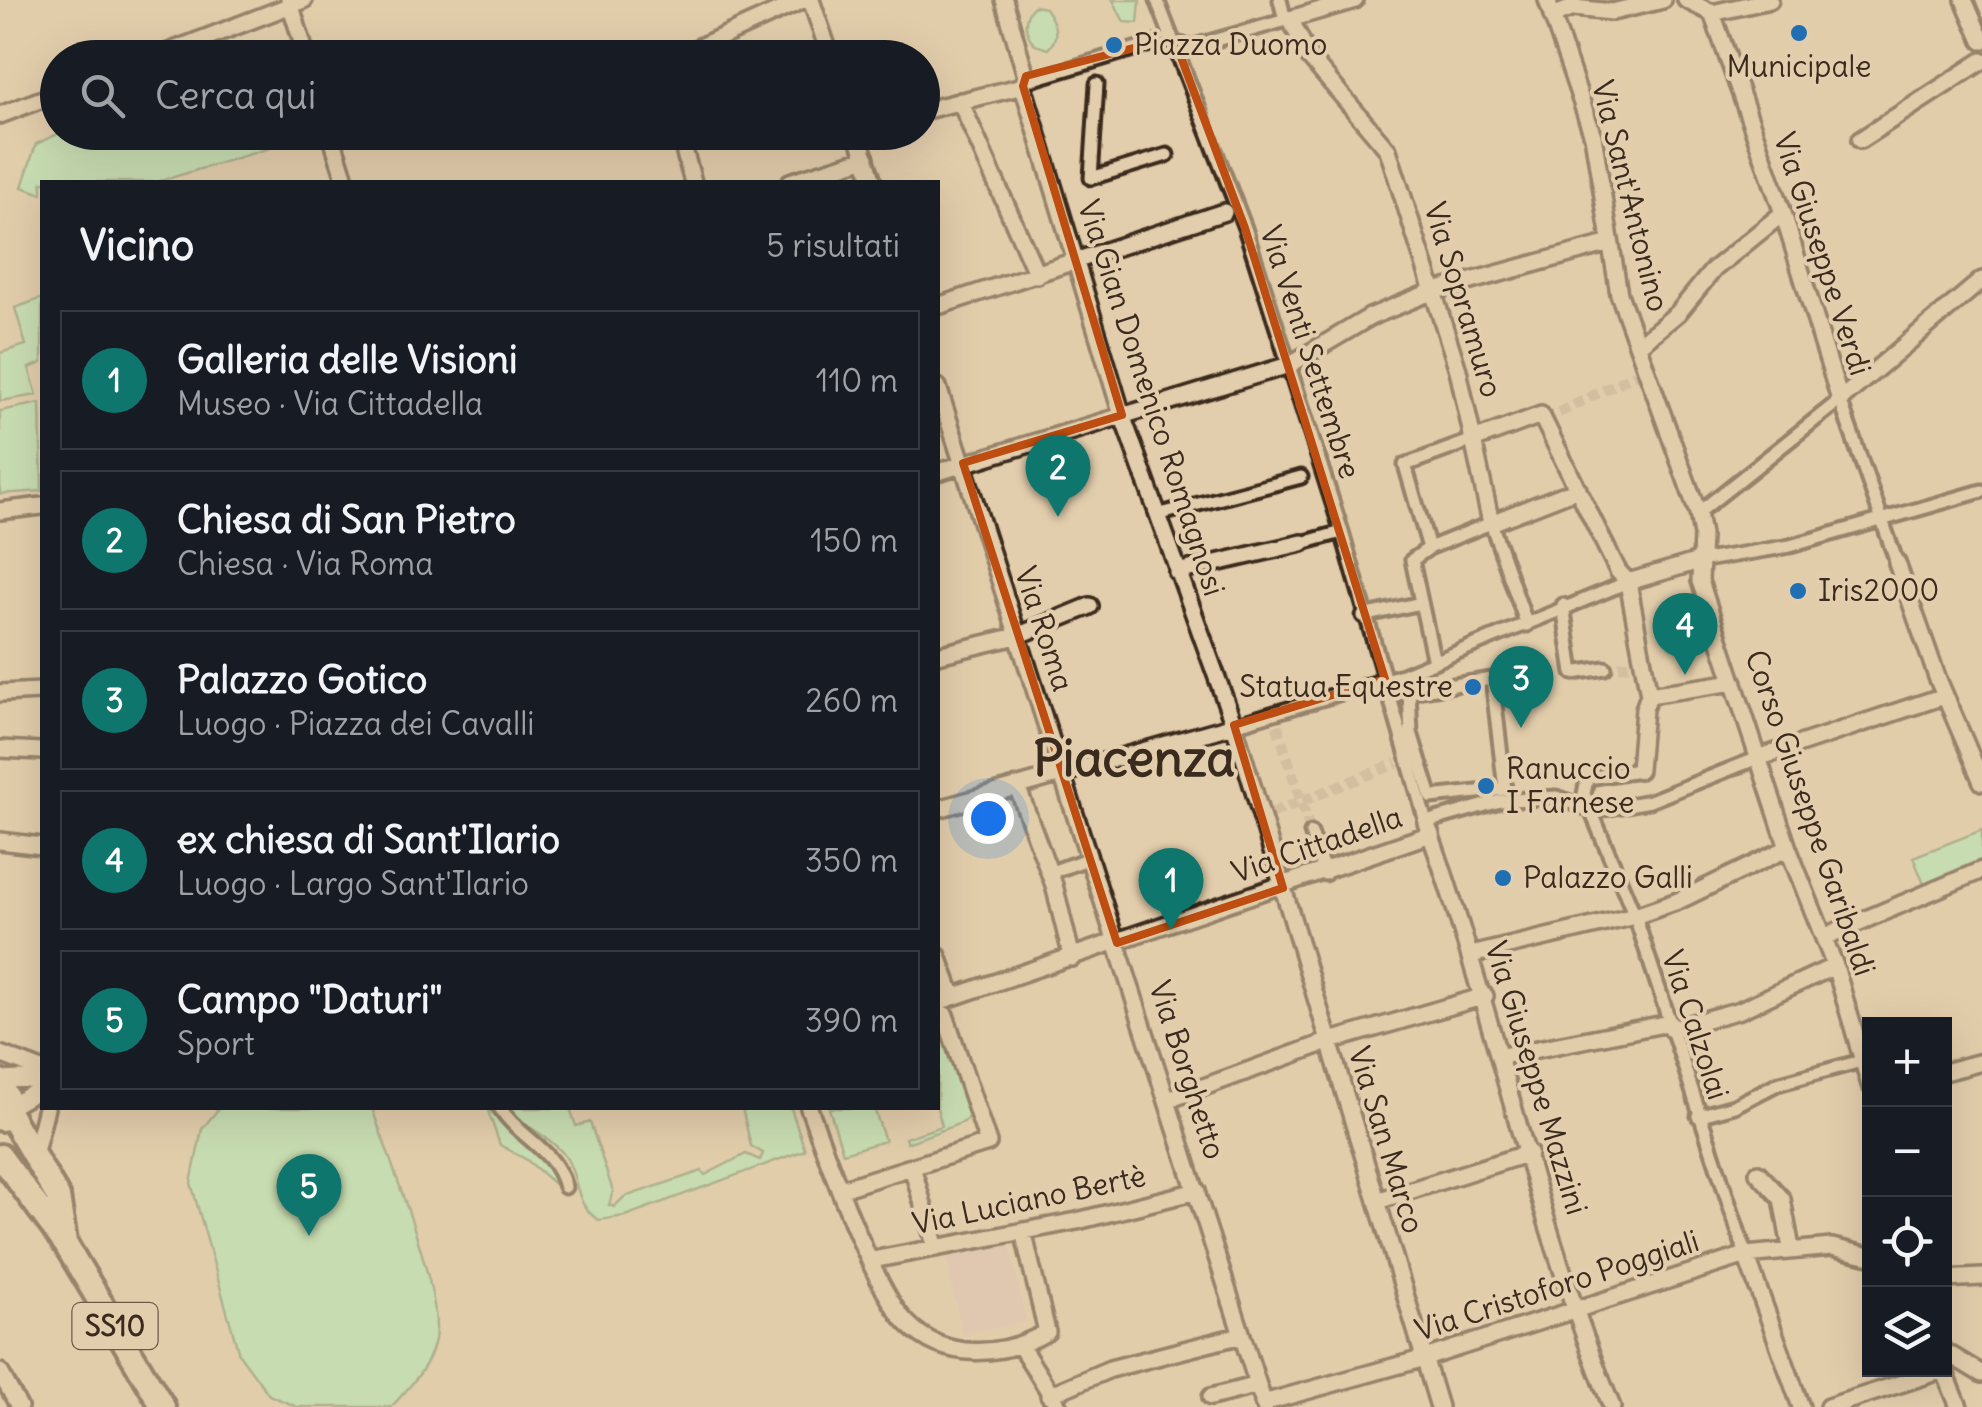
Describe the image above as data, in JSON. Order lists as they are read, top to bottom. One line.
{"streets":{"main road":["SS10"],"street":["Via Sant'Antonino","Via Giuseppe Verdi","Via Sopramuro","Via Venti Settembre","Via Gian Domenico Romagnosi","Via Roma","Corso Giuseppe Garibaldi","Via Cittadella","Via Calzolai","Via Borghetto","Via Giuseppe Mazzini","Via San Marco","Via Luciano Bertè","Via Cristoforo Poggiali"]},"crossings":[["Via Sant'Antonino","Corso Giuseppe Garibaldi"],["Via Venti Settembre","Via Cittadella"],["Via Venti Settembre","Via Giuseppe Mazzini"],["Via Gian Domenico Romagnosi","Via San Marco"],["Via Roma","Via Borghetto"],["Via Cittadella","Via Borghetto"],["Via Cittadella","Via Giuseppe Mazzini"],["Via Cittadella","Via San Marco"],["Via Calzolai","Via Cristoforo Poggiali"],["Via Borghetto","Via Luciano Bertè"],["Via Borghetto","Via Cristoforo Poggiali"],["Via Giuseppe Mazzini","Via Cristoforo Poggiali"],["Via San Marco","Via Cristoforo Poggiali"]],"districts":["Piacenza"],"places":["Municipale","Piazza Duomo","Iris2000","Statua Equestre","Ranuccio I Farnese","Palazzo Galli"],"page":{"search":"Cerca qui","heading":["Vicino","5 risultati"],"list":[{"mark":"1","name":"Galleria delle Visioni","note":"Museo · Via Cittadella","value":"110 m"},{"mark":"2","name":"Chiesa di San Pietro","note":"Chiesa · Via Roma","value":"150 m"},{"mark":"3","name":"Palazzo Gotico","note":"Luogo · Piazza dei Cavalli","value":"260 m"},{"mark":"4","name":"ex chiesa di Sant'Ilario","note":"Luogo · Largo Sant'Ilario","value":"350 m"},{"mark":"5","name":"Campo \"Daturi\"","note":"Sport","value":"390 m"}],"pins":["2","4","3","1","5"],"map_buttons":["+","−"]}}
